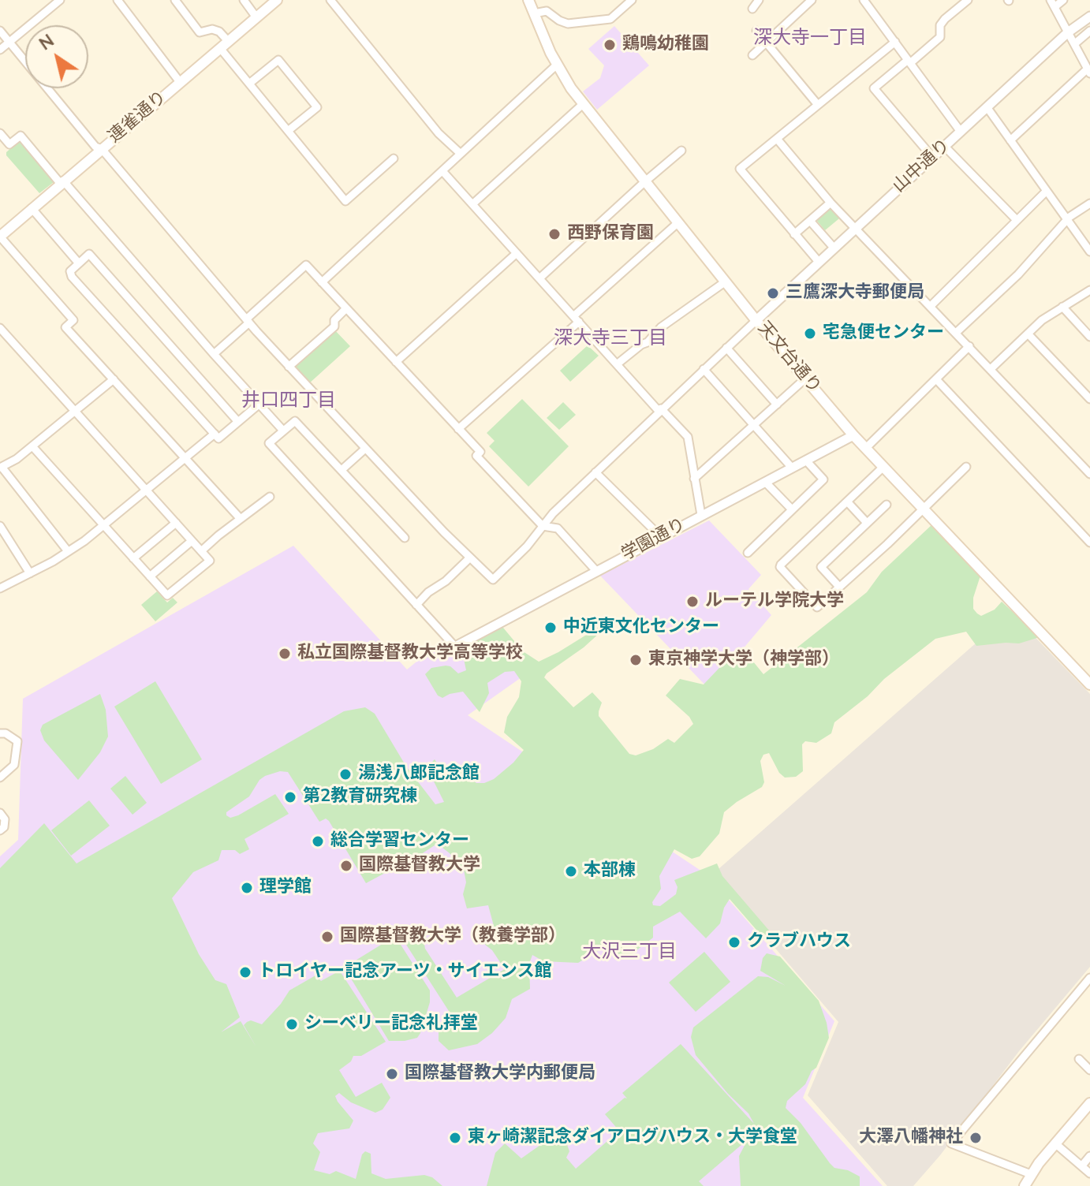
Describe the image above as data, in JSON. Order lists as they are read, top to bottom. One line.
{"streets":{"main road":["連雀通り","天文台通り"],"street":["山中通り","学園通り"]},"crossings":[["山中通り","天文台通り"],["天文台通り","学園通り"]],"districts":["深大寺一丁目","深大寺三丁目","井口四丁目","大沢三丁目"],"places":["鶏鳴幼稚園","西野保育園","三鷹深大寺郵便局","宅急便センター","ルーテル学院大学","中近東文化センター","私立国際基督教大学高等学校","東京神学大学（神学部）","湯浅八郎記念館","第2教育研究棟","総合学習センター","国際基督教大学","本部棟","理学館","国際基督教大学（教養学部）","クラブハウス","トロイヤー記念アーツ・サイエンス館","シーベリー記念礼拝堂","国際基督教大学内郵便局","東ヶ崎潔記念ダイアログハウス・大学食堂","大澤八幡神社"],"north":"top left"}
